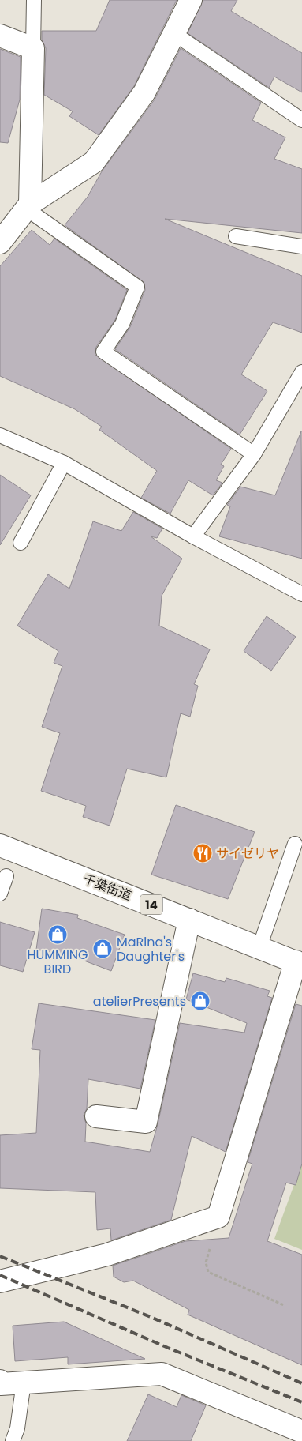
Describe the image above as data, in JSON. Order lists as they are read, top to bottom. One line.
{"streets":{"main road":["千葉街道","14"]},"places":{"restaurant":["サイゼリヤ"],"shop":["HUMMING BIRD","MaRina's Daughter's","atelierPresents"]}}
